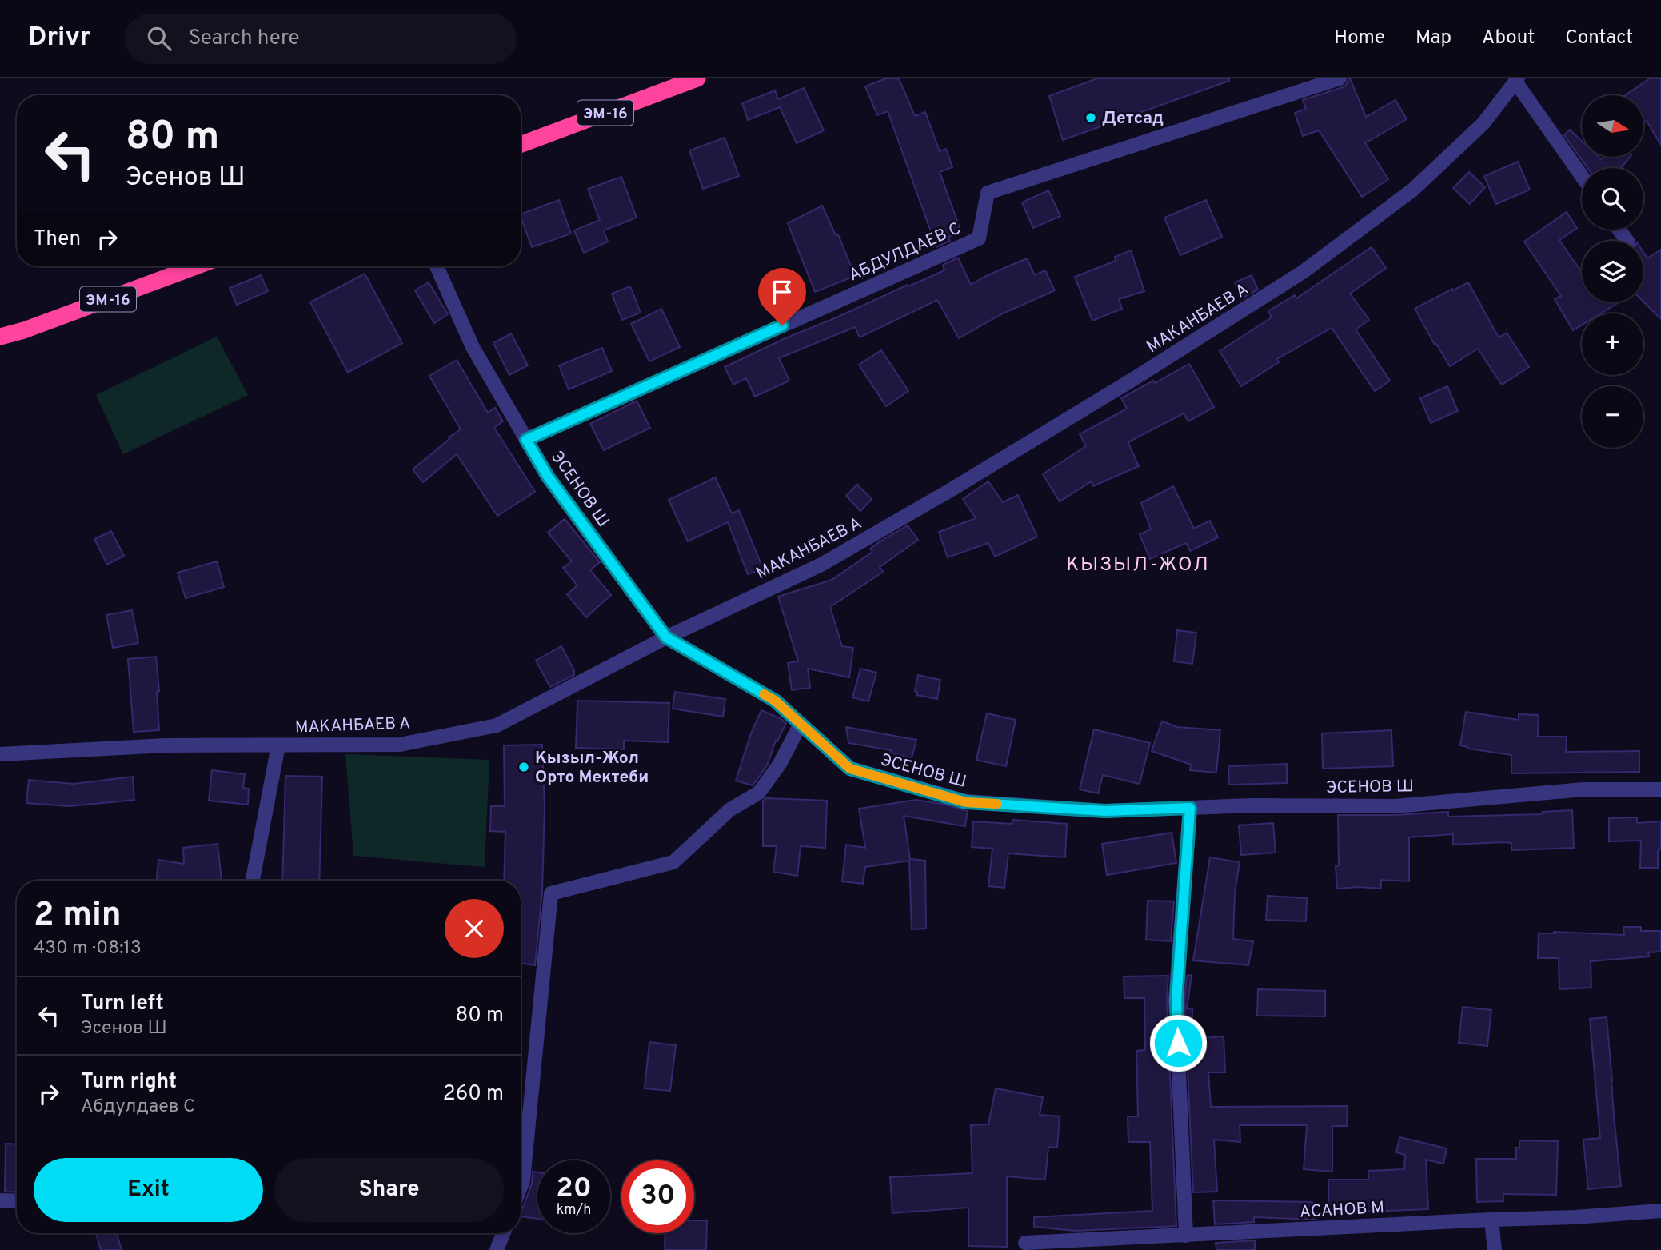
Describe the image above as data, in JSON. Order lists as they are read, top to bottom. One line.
{"streets":{"highway":["ЭМ-16"],"street":["АБДУЛДАЕВ С","МАКАНБАЕВ А","ЭСЕНОВ Ш","АСАНОВ М"]},"crossings":[["АБДУЛДАЕВ С","ЭСЕНОВ Ш"],["МАКАНБАЕВ А","ЭСЕНОВ Ш"]],"districts":["КЫЗЫЛ-ЖОЛ"],"places":["Детсад","Кызыл-Жол Орто Мектеби"],"north":"right","page":{"header":"Drivr","search":"Search here","nav":["Home","Map","About","Contact"],"map_buttons":["+","−"],"turn":["80 m","Эсенов Ш"],"then":"Then","heading":["2 min","430 m · 08:13"],"list":[{"name":"Turn left","note":"Эсенов Ш","value":"80 m"},{"name":"Turn right","note":"Абдулдаев С","value":"260 m"}],"buttons":["Exit","Share"],"speed":"20 km/h","limit":"30"}}
